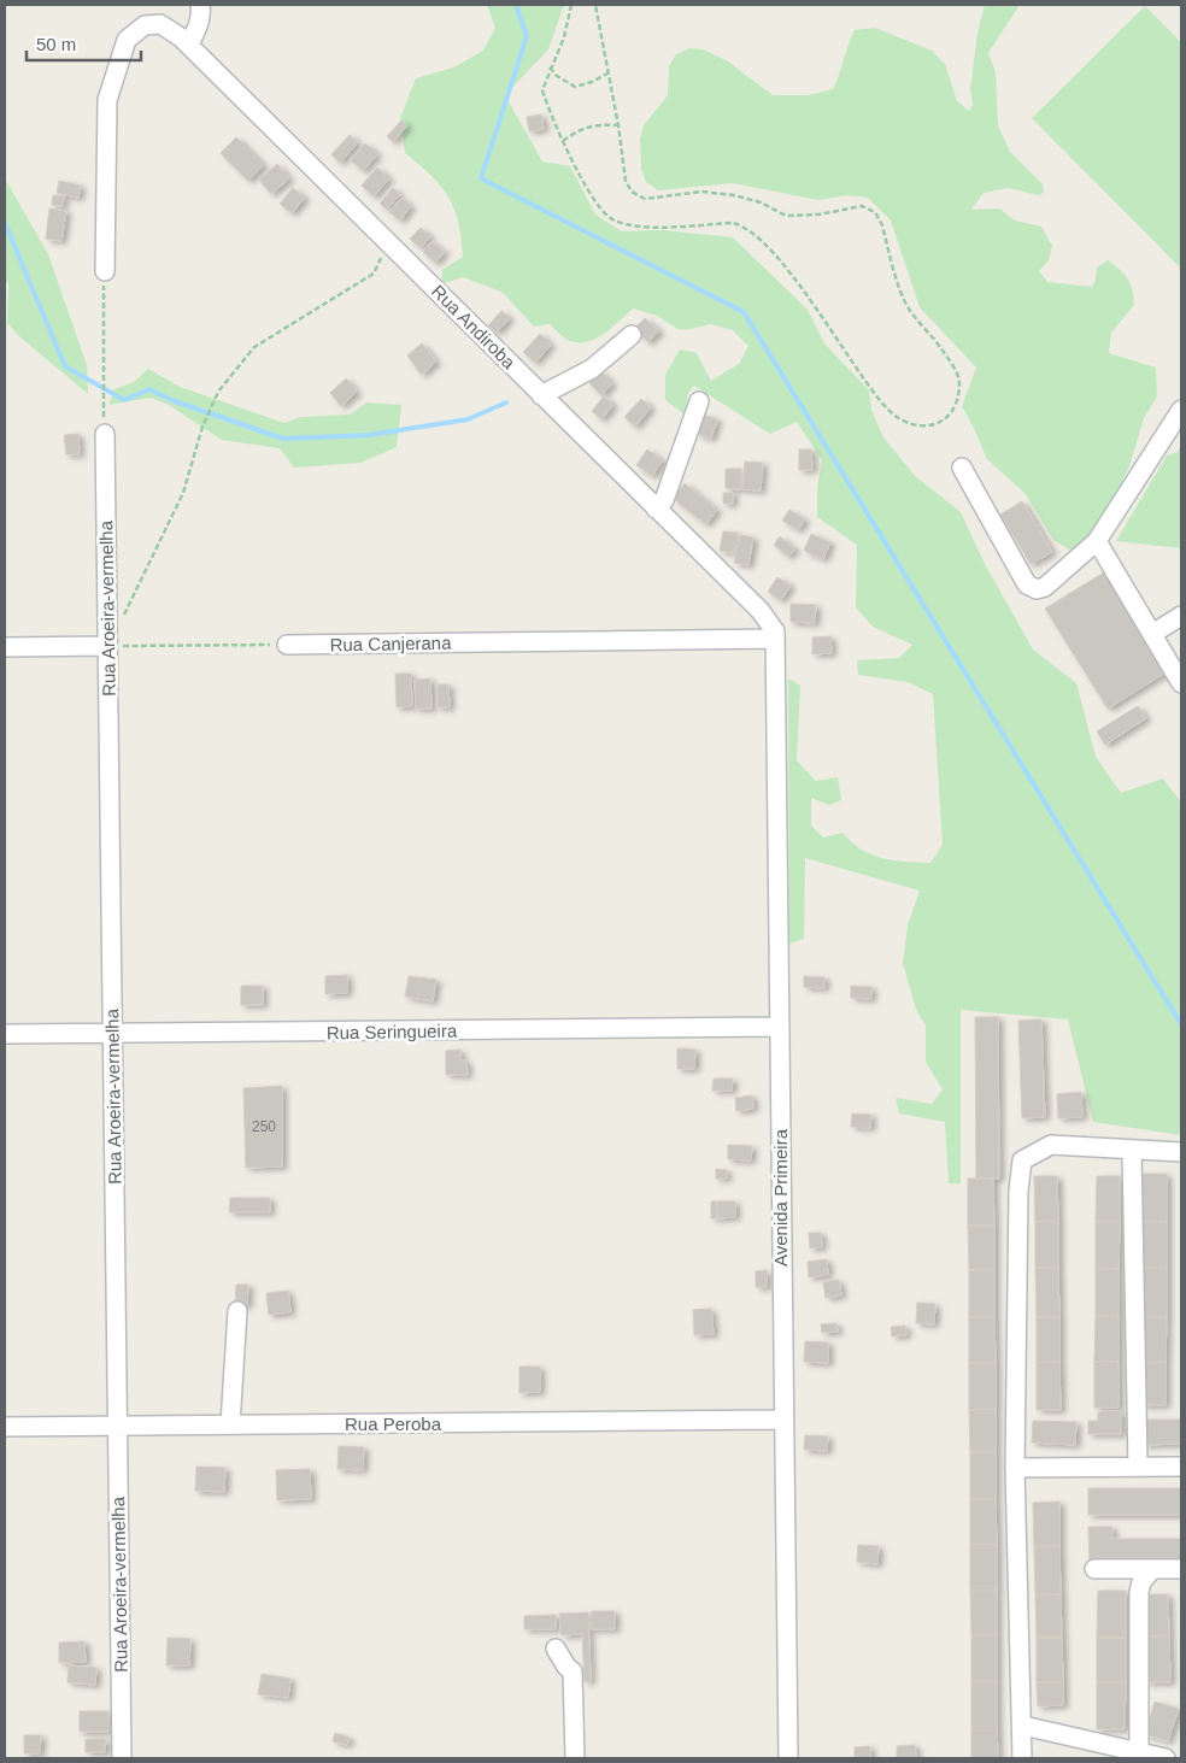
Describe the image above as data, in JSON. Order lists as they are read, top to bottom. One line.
{"streets":{"street":["Rua Andiroba","Rua Aroeira-vermelha","Rua Canjerana","Rua Seringueira","Avenida Primeira","Rua Peroba"]},"crossings":[["Rua Andiroba","Rua Canjerana"],["Rua Andiroba","Avenida Primeira"],["Rua Aroeira-vermelha","Rua Seringueira"],["Rua Aroeira-vermelha","Rua Peroba"],["Rua Canjerana","Avenida Primeira"],["Rua Seringueira","Avenida Primeira"],["Avenida Primeira","Rua Peroba"]],"house_numbers":["250"],"scale_bar":"50 m"}
